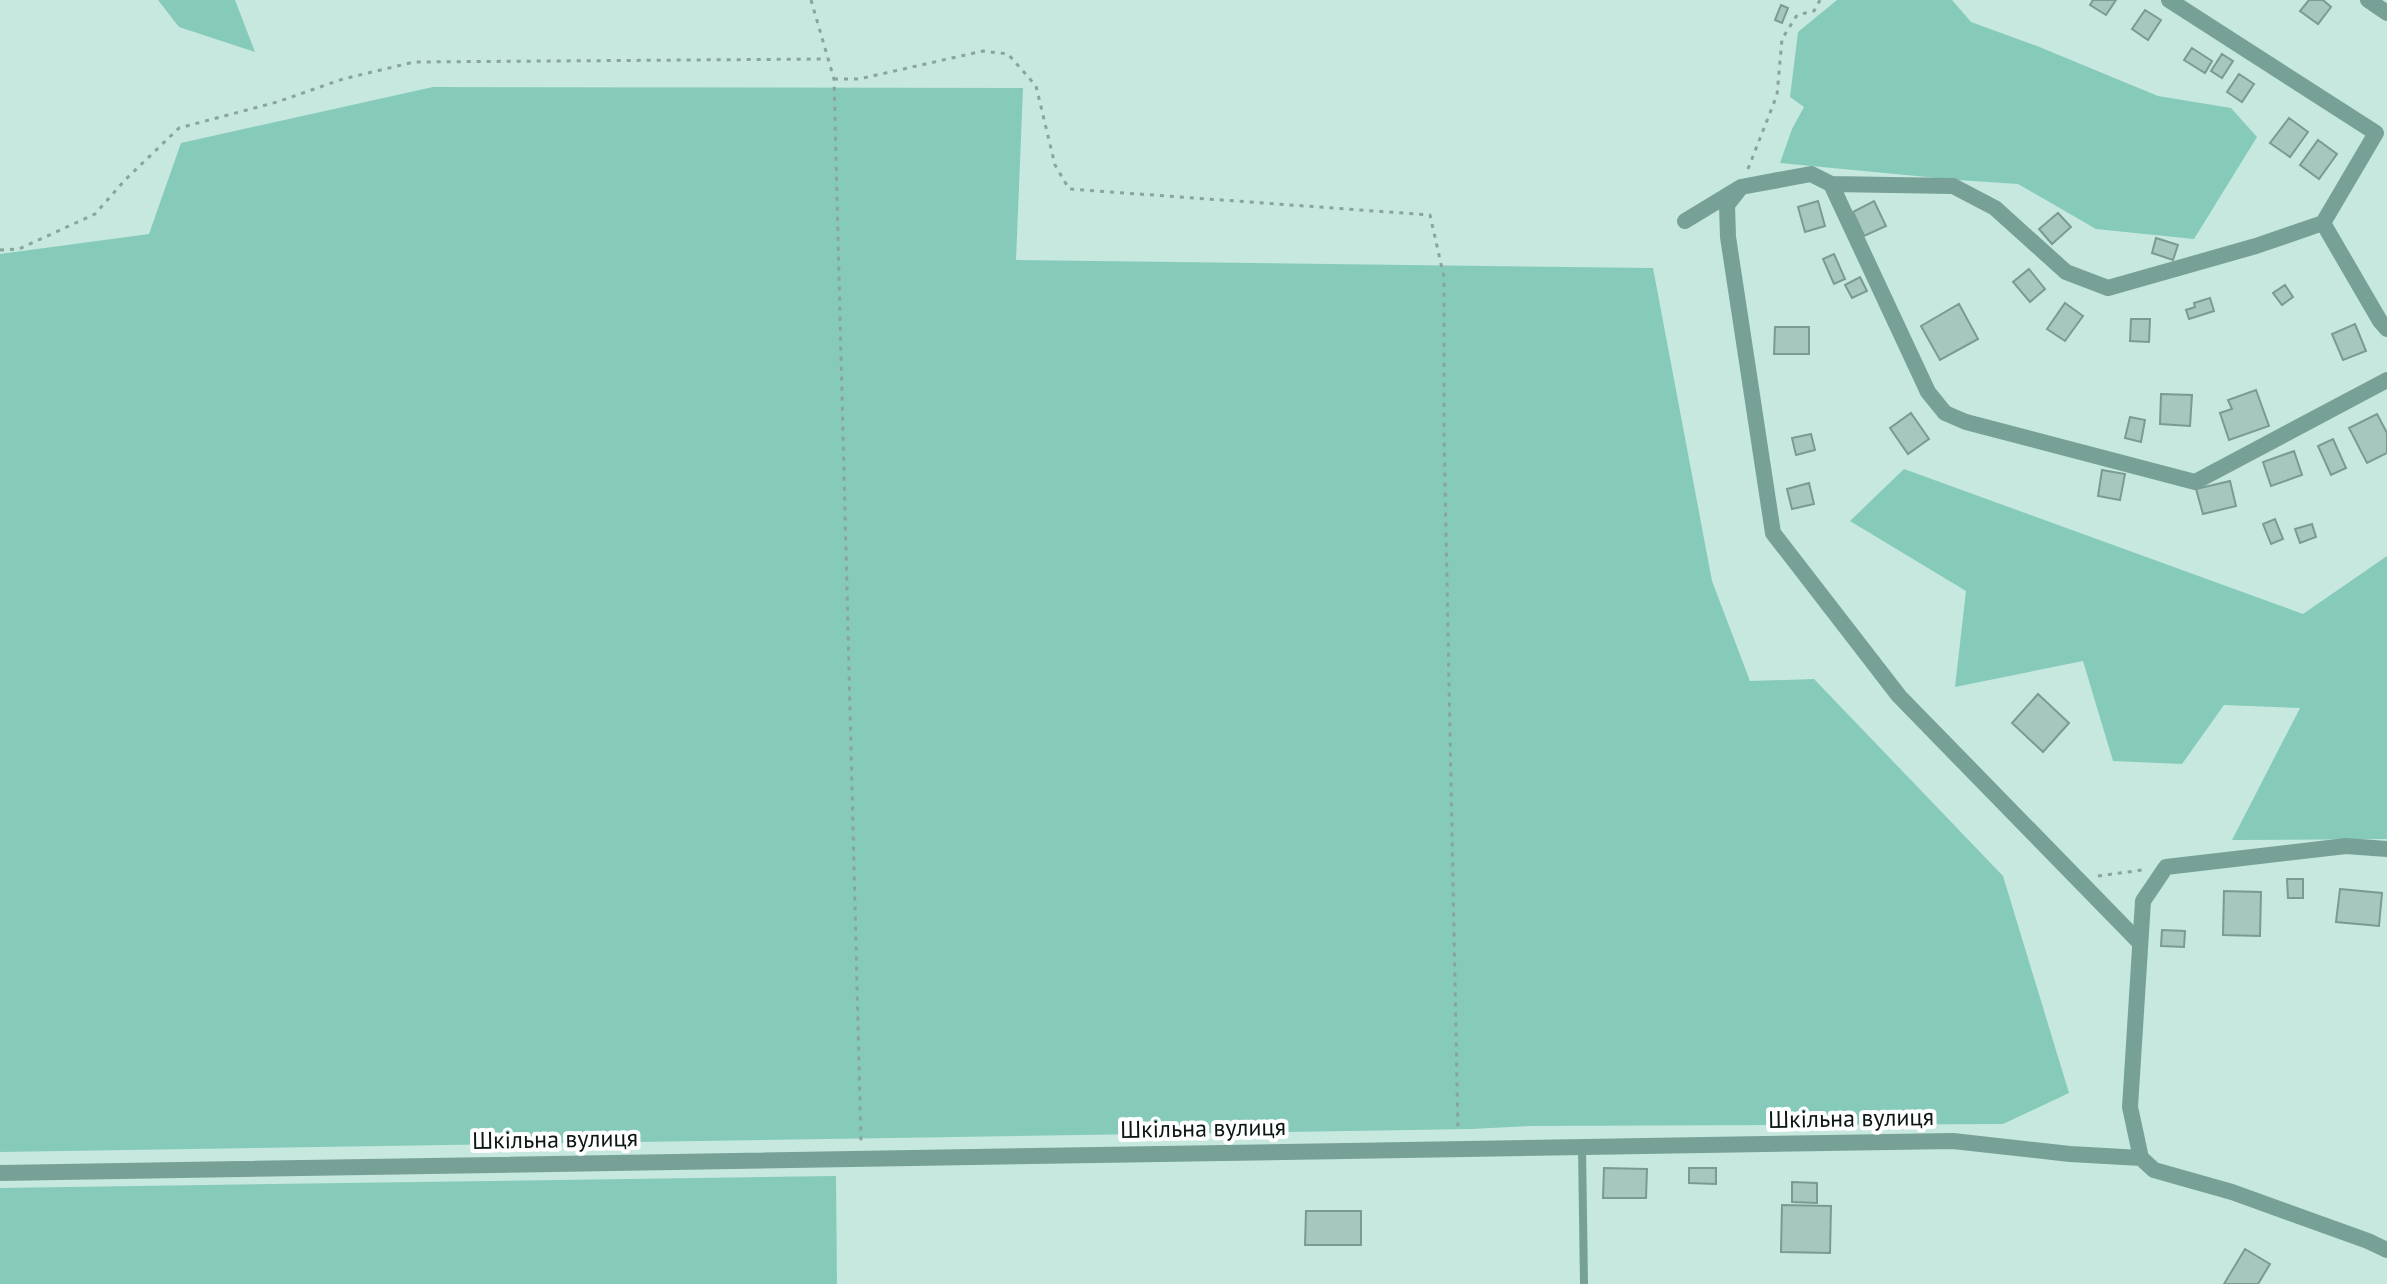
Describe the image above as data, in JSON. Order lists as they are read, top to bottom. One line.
{"streets":{"street":["Шкільна вулиця"]}}
